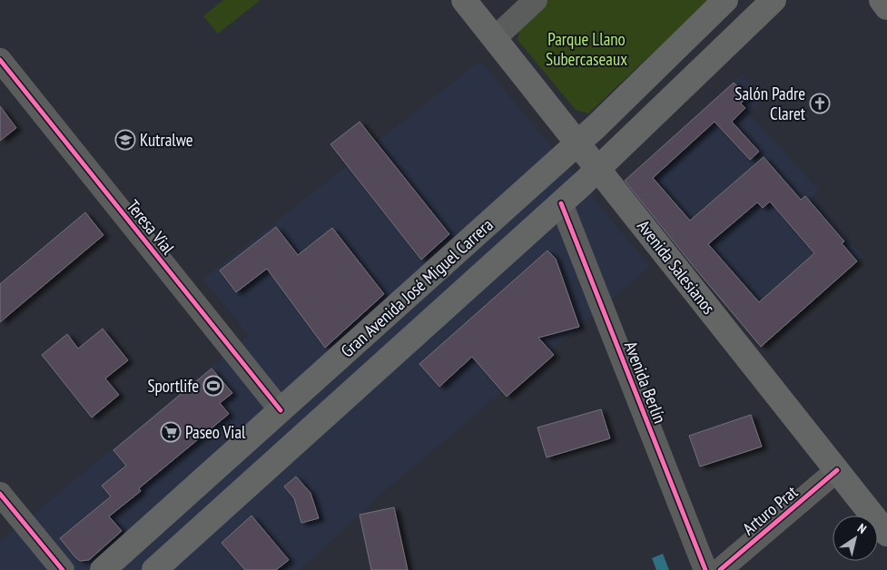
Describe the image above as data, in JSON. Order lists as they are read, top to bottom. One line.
{"streets":{"main road":["Avenida Salesianos","Gran Avenida José Miguel Carrera"],"street":["Teresa Vial","Avenida Berlín","Arturo Prat"]},"crossings":[["Teresa Vial","Gran Avenida José Miguel Carrera"],["Avenida Salesianos","Gran Avenida José Miguel Carrera"],["Avenida Salesianos","Arturo Prat"],["Gran Avenida José Miguel Carrera","Avenida Berlín"]],"parks":["Parque Llano Subercaseaux"],"places":{"church":["Salón Padre Claret"],"school or university":["Kutralwe"],"sports":["Sportlife"],"supermarket":["Paseo Vial"]},"north":"top right"}
